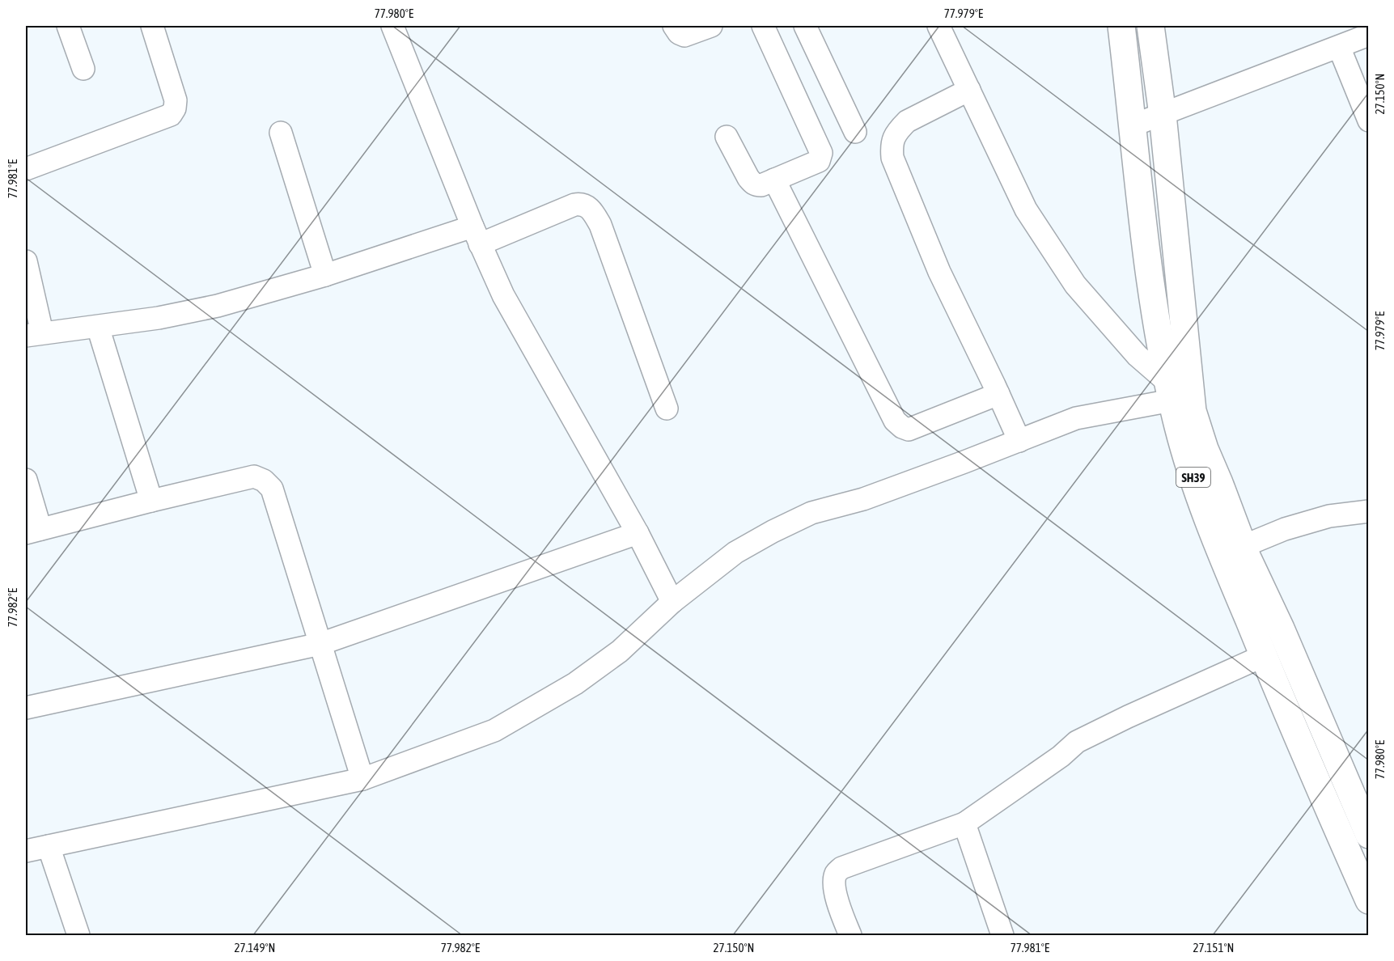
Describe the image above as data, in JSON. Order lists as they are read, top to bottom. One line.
{"streets":{"main road":["SH39"]},"coordinates":["77.980°E","77.979°E","27.150°N","77.981°E","77.982°E","27.149°N","27.151°N"]}
